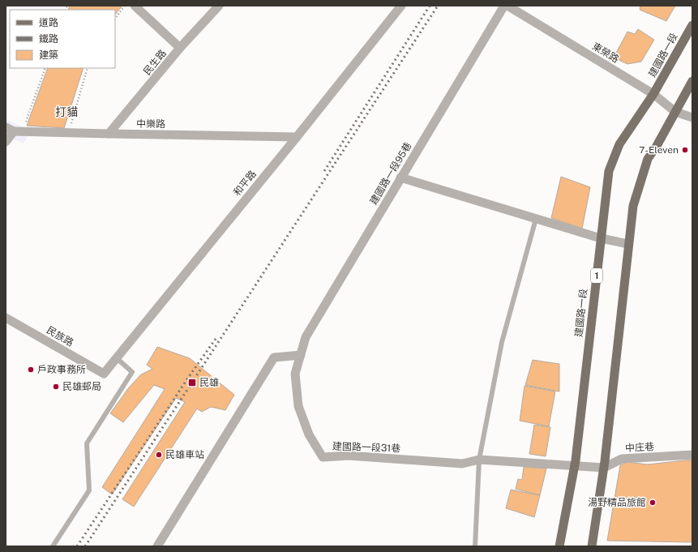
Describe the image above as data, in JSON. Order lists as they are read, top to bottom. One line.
{"streets":{"main road":["建國路一段","1"],"street":["東榮路","民生路","中樂路","建國路一段95巷","和平路","民族路","建國路一段31巷","中庄巷"]},"crossings":[["東榮路","建國路一段"],["建國路一段","建國路一段31巷"],["民生路","中樂路"],["中樂路","和平路"],["建國路一段95巷","建國路一段31巷"],["和平路","民族路"],["建國路一段31巷","中庄巷"]],"districts":["打貓"],"places":{"other":["7-Eleven","戶政事務所","民雄郵局","民雄車站","湯野精品旅館"],"transit":["民雄"]},"legend":["道路","鐵路","建築"]}
